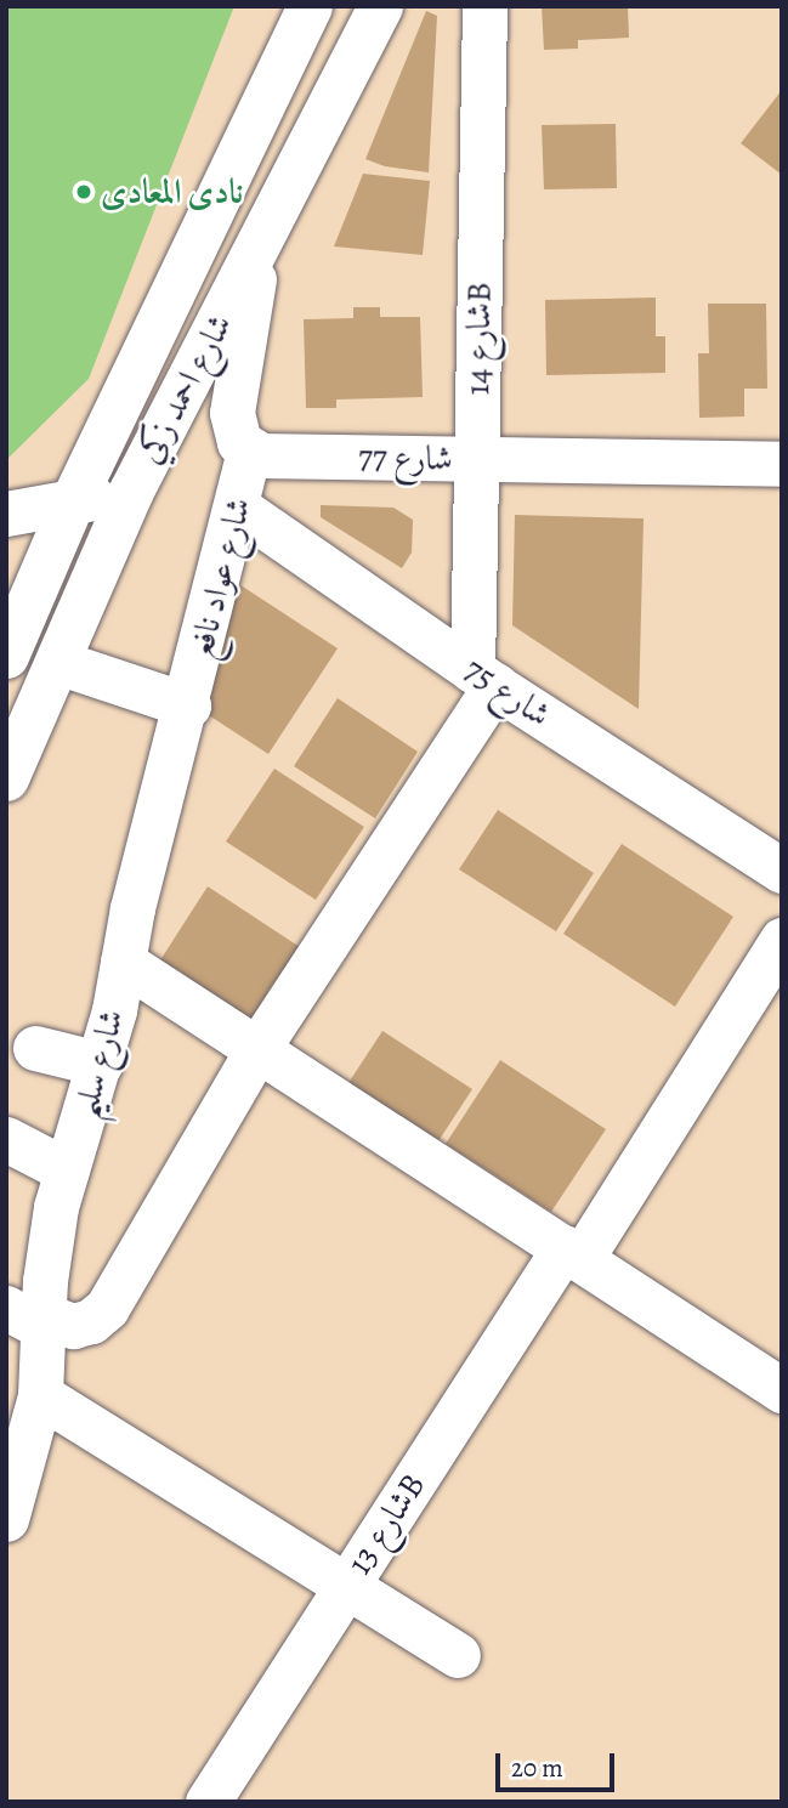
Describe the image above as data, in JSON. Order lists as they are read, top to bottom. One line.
{"streets":{"street":["شارع 14B","شارع احمد زكي","شارع 77","شارع عواد نافع","شارع 75","شارع سليم","شارع 13B"]},"crossings":[["شارع 14B","شارع 77"],["شارع 14B","شارع 75"],["شارع 77","شارع عواد نافع"],["شارع عواد نافع","شارع 75"],["شارع عواد نافع","شارع سليم"]],"places":["نادى المعادى"],"scale_bar":"20 m"}
